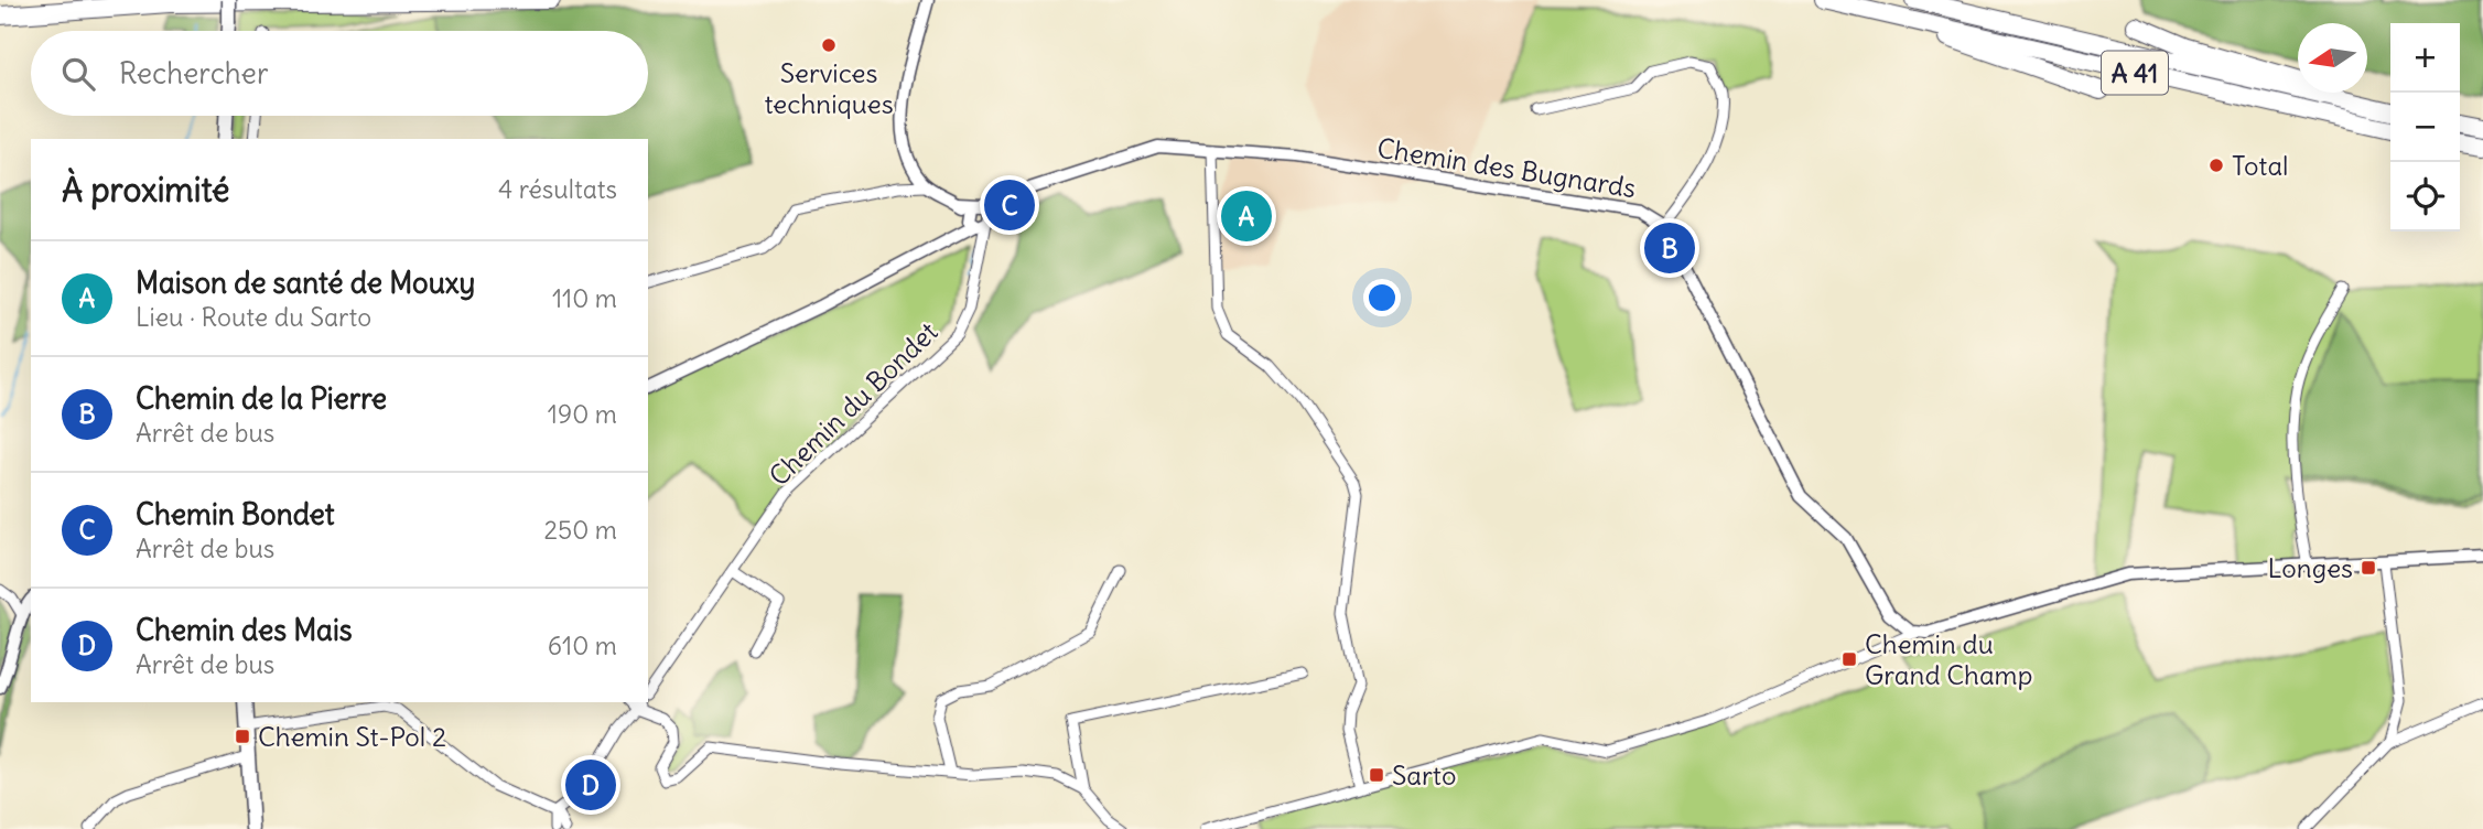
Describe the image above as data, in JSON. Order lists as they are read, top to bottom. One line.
{"streets":{"highway":["A 41"],"street":["Chemin des Bugnards","Chemin du Bondet"]},"crossings":[["Chemin des Bugnards","Chemin du Bondet"]],"places":{"other":["Services techniques","Total"],"transit":["Longes","Chemin du Grand Champ","Chemin St-Pol 2","Sarto"]},"north":"left","page":{"map_buttons":["+","−"],"search":"Rechercher","heading":["À proximité","4 résultats"],"pins":["C","A","B","D"],"list":[{"mark":"A","name":"Maison de santé de Mouxy","note":"Lieu · Route du Sarto","value":"110 m"},{"mark":"B","name":"Chemin de la Pierre","note":"Arrêt de bus","value":"190 m"},{"mark":"C","name":"Chemin Bondet","note":"Arrêt de bus","value":"250 m"},{"mark":"D","name":"Chemin des Mais","note":"Arrêt de bus","value":"610 m"}]}}
